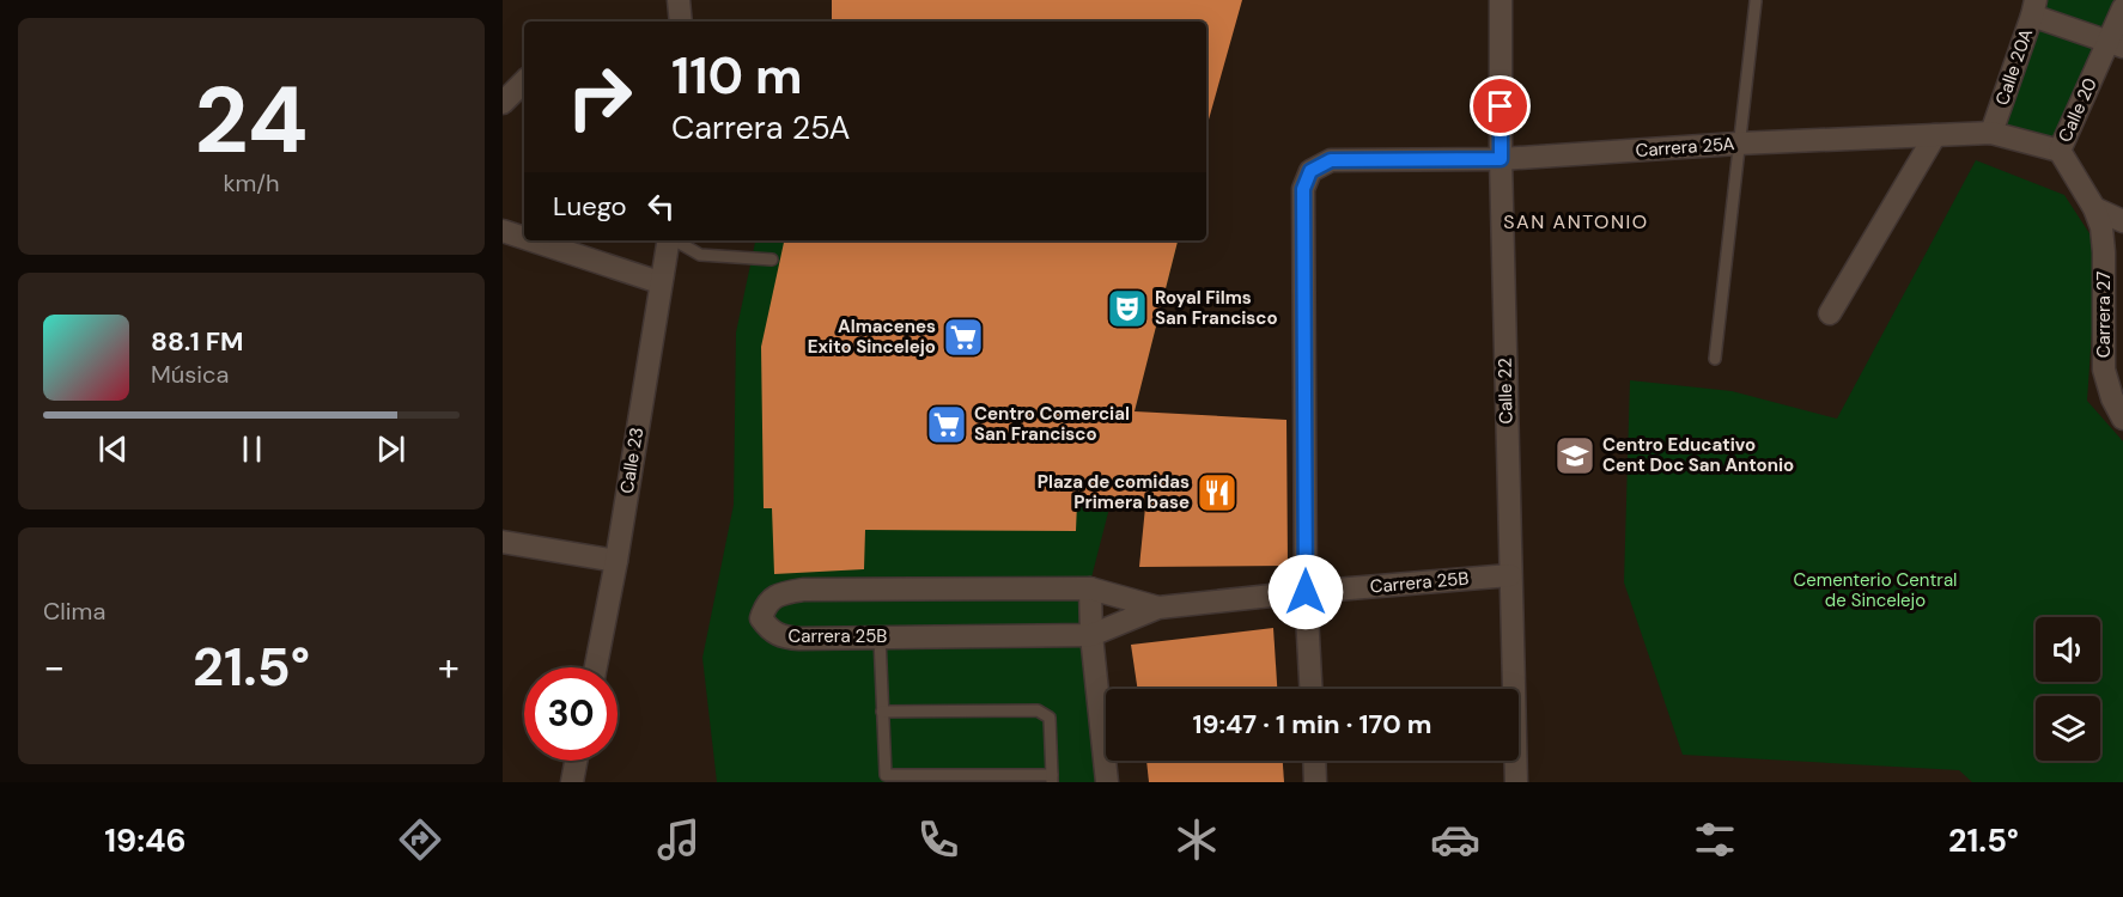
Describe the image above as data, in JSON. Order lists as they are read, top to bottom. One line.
{"streets":{"street":["Calle 20A","Calle 20","Carrera 25A","Carrera 27","Calle 22","Calle 23","Carrera 25B"]},"crossings":[["Calle 20A","Carrera 25A"],["Calle 20","Carrera 25A"],["Calle 20","Carrera 27"],["Carrera 25A","Calle 22"],["Carrera 25A","Carrera 25B"],["Calle 22","Carrera 25B"]],"districts":["SAN ANTONIO"],"parks":["Cementerio Central de Sincelejo"],"places":{"theatre":["Royal Films San Francisco"],"supermarket":["Almacenes Exito Sincelejo","Centro Comercial San Francisco"],"school or university":["Centro Educativo Cent Doc San Antonio"],"restaurant":["Plaza de comidas Primera base"]},"page":{"tile":[["24","km/h"],"Clima"],"turn":["110 m","Carrera 25A"],"then":"Luego","song":["88.1 FM","Música"],"heat":["−","21.5°","+"],"limit":"30","trip":"19:47 · 1 min · 170 m","tabs":["19:46","21.5°"]}}
